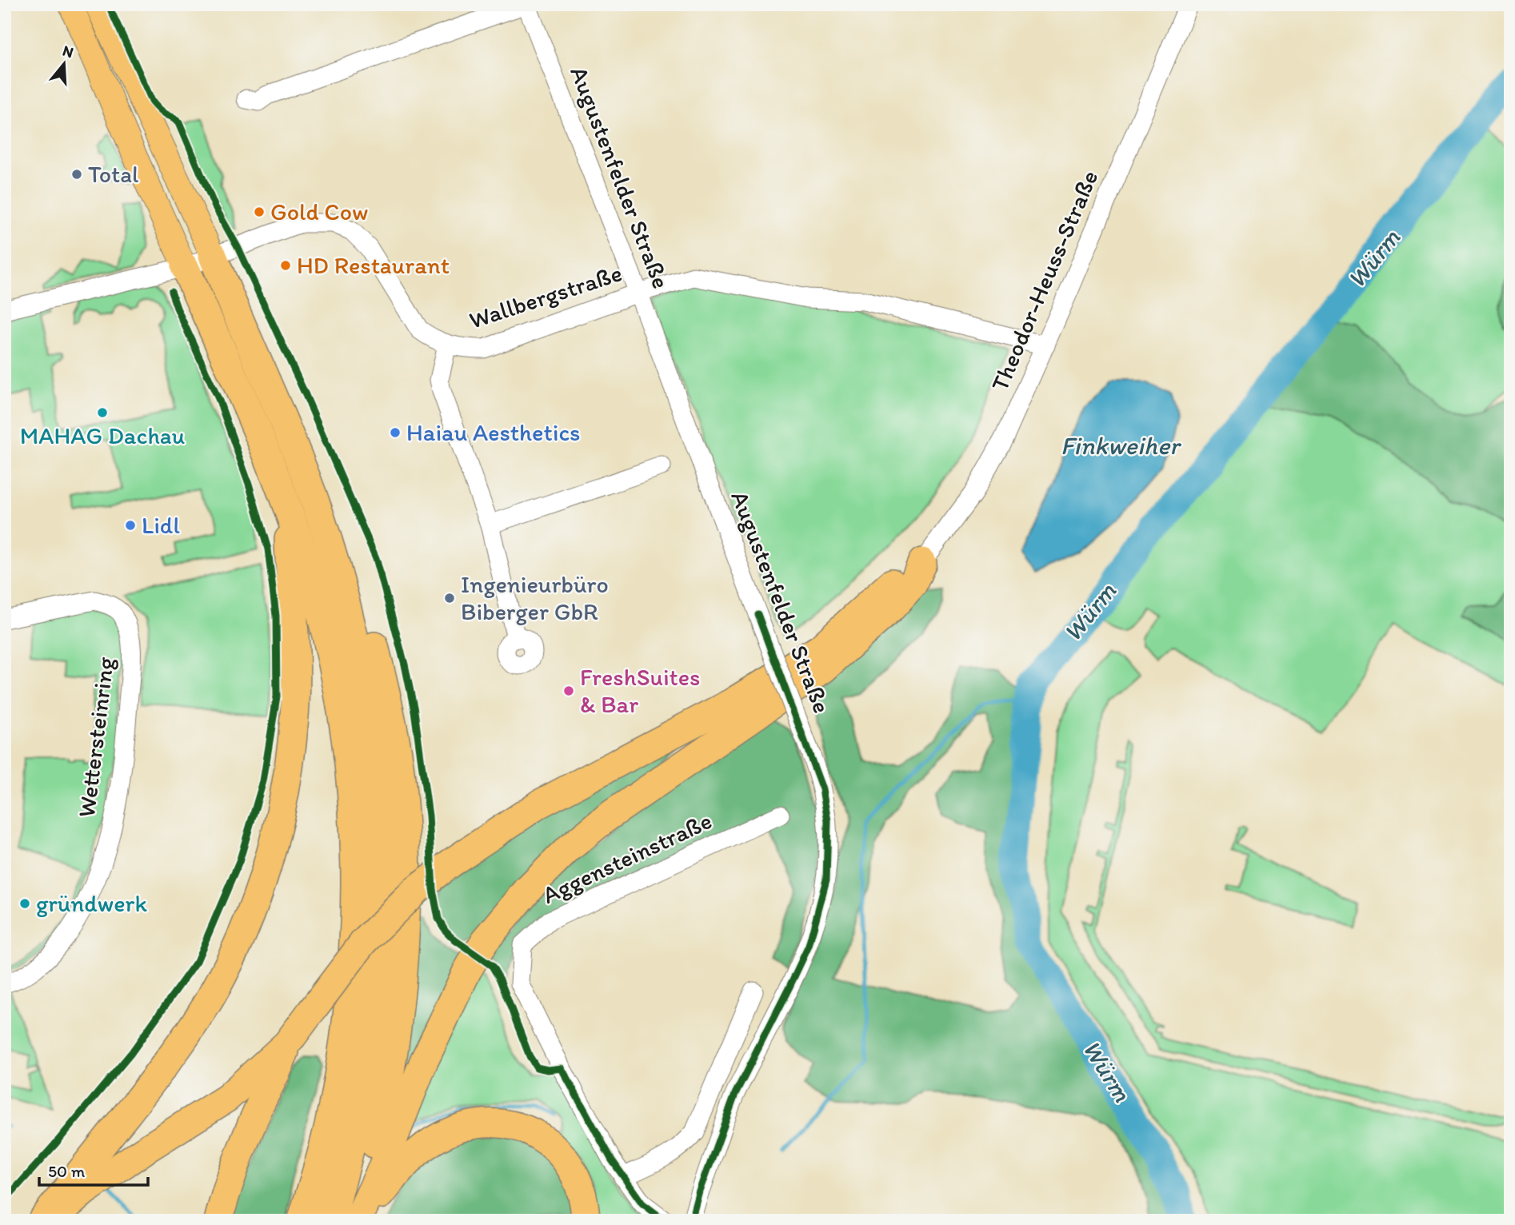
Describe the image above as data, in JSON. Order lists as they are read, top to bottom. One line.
{"streets":{"street":["Augustenfelder Straße","Theodor-Heuss-Straße","Wallbergstraße","Wettersteinring","Aggensteinstraße"]},"crossings":[["Augustenfelder Straße","Wallbergstraße"],["Theodor-Heuss-Straße","Wallbergstraße"]],"water":["Würm","Finkweiher"],"places":["Total","Gold Cow","HD Restaurant","MAHAG Dachau","Haiau Aesthetics","Lidl","Ingenieurbüro Biberger GbR","FreshSuites & Bar","gründwerk"],"scale_bar":"50 m","north":"top"}
